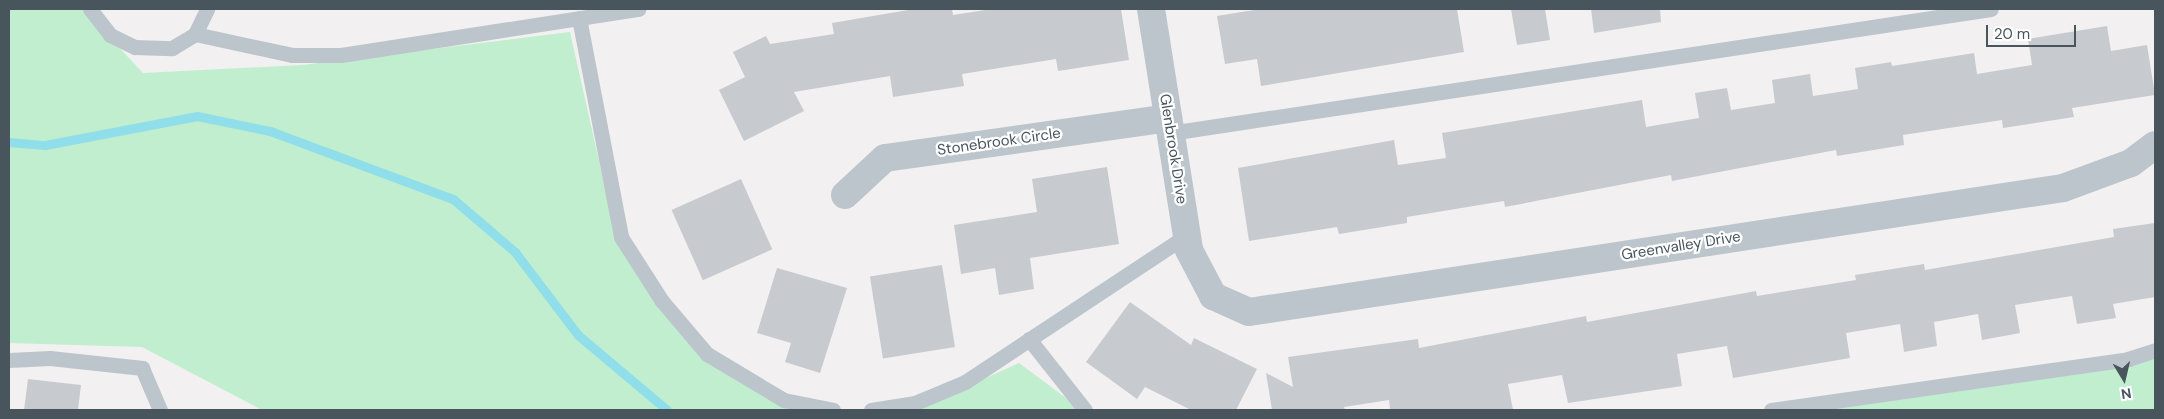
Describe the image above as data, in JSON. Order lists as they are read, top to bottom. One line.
{"streets":{"street":["Stonebrook Circle","Glenbrook Drive","Greenvalley Drive"]},"crossings":[["Stonebrook Circle","Glenbrook Drive"],["Glenbrook Drive","Greenvalley Drive"]],"scale_bar":"20 m","north":"bottom"}
